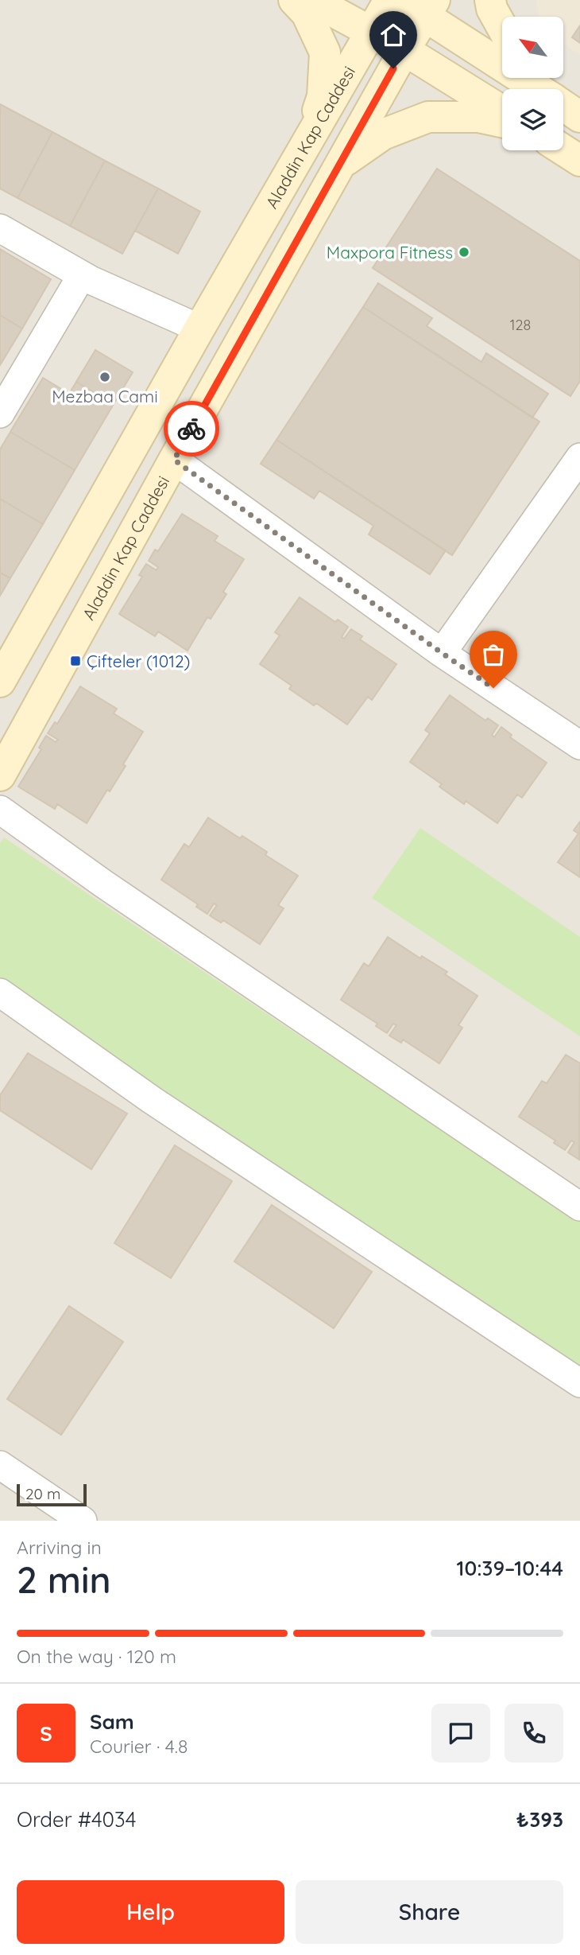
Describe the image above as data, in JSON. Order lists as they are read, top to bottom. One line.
{"streets":{"street":["Aladdin Kap Caddesi"]},"places":{"other":["Maxpora Fitness","Mezbaa Cami"],"transit":["Çifteler (1012)"]},"house_numbers":["128"],"scale_bar":"20 m","north":"top left","page":{"scale":"20 m","heading":["2 min","Arriving in","10:39–10:44"],"panel":["Sam","Courier · 4.8","Order #4034","₺393"],"bar":"On the way · 120 m","round":"S","buttons":["Help","Share"]}}
